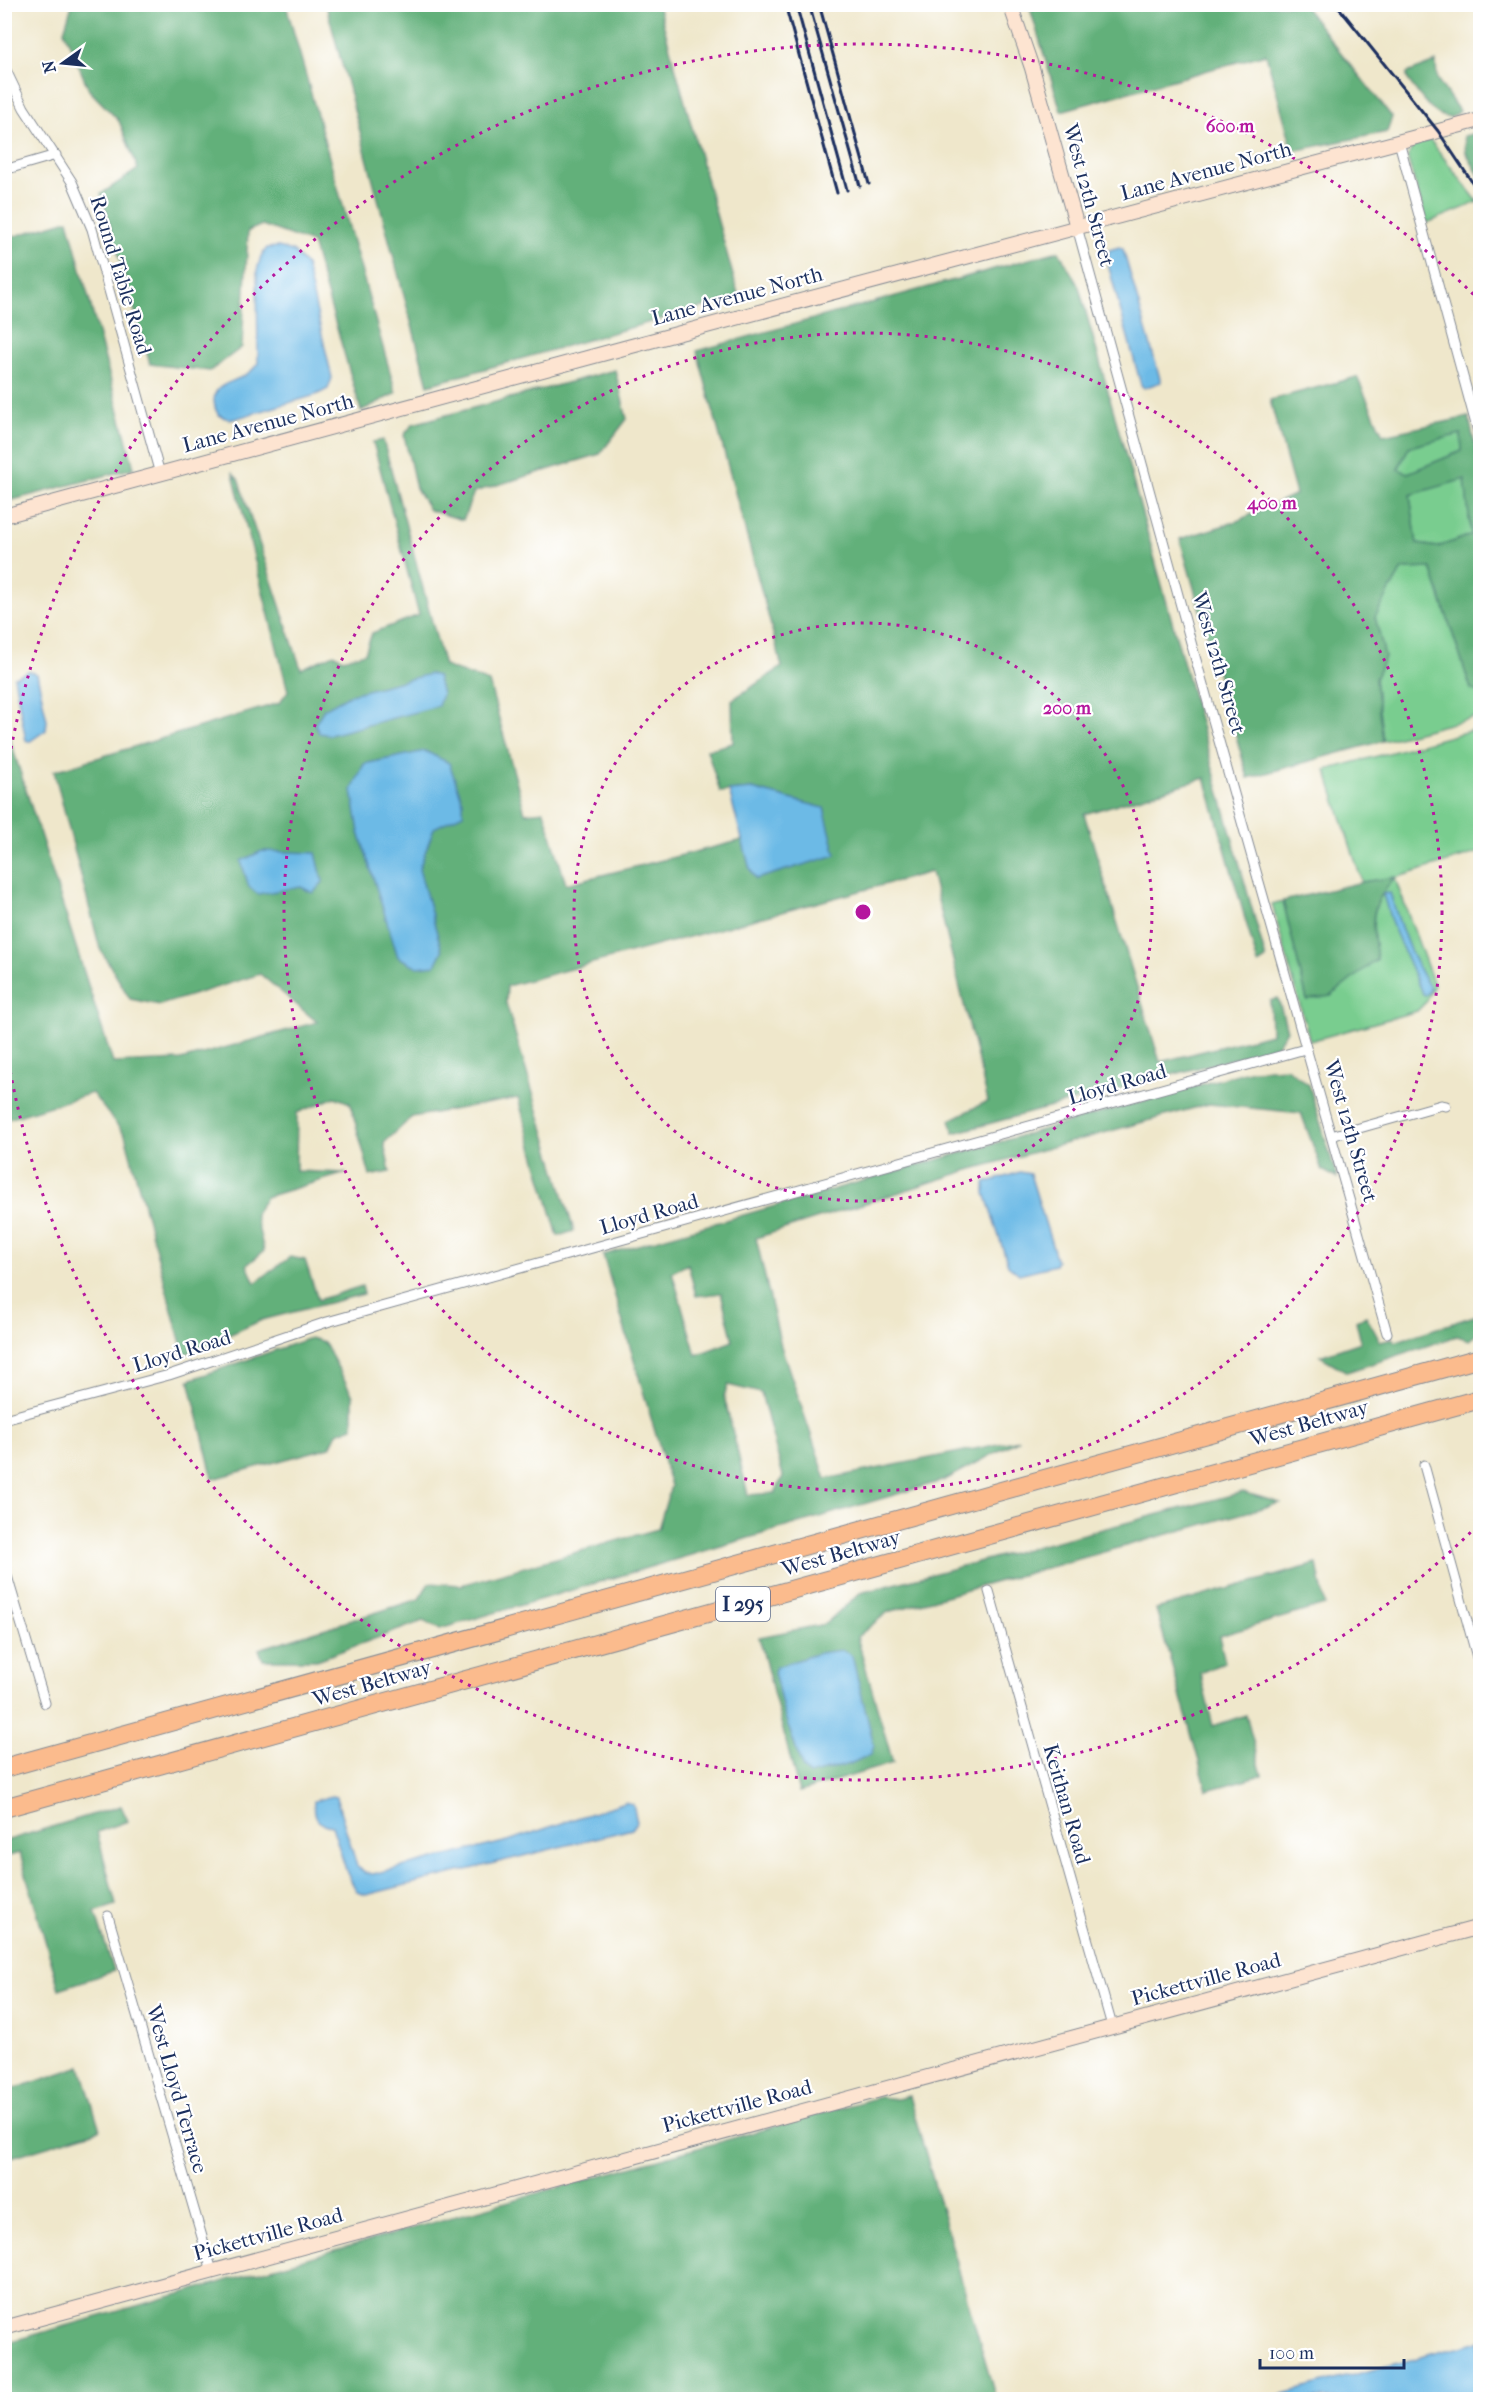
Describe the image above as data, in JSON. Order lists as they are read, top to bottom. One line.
{"streets":{"highway":["West Beltway","I 295"],"street":["Lane Avenue North","West 12th Street","Round Table Road","Lloyd Road","Keithan Road","Pickettville Road","West Lloyd Terrace"]},"crossings":[["Lane Avenue North","West 12th Street"],["Lane Avenue North","Round Table Road"],["West 12th Street","Lloyd Road"],["Keithan Road","Pickettville Road"],["Pickettville Road","West Lloyd Terrace"]],"scale_bar":"100 m","north":"left","rings":["600 m","400 m","200 m"]}
